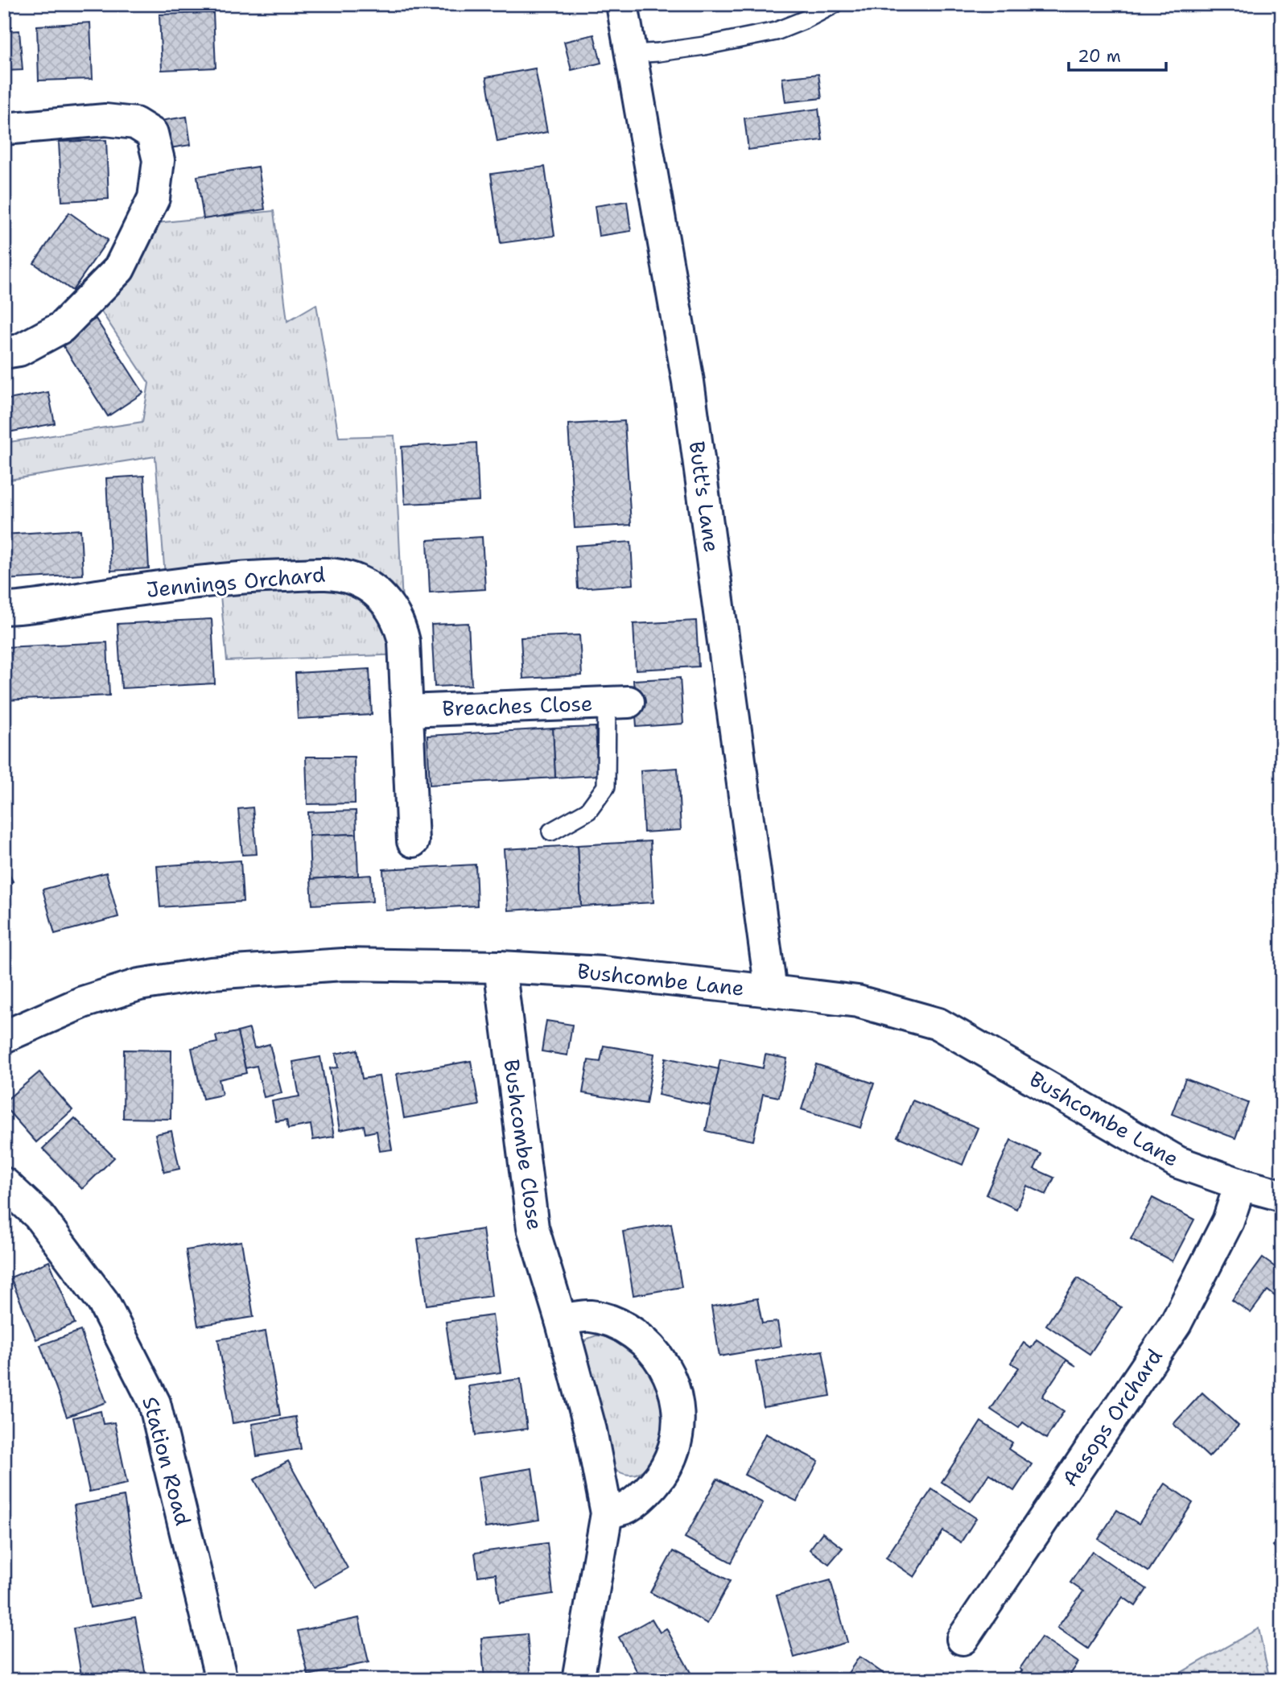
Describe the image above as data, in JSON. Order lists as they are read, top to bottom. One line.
{"streets":{"street":["Butt's Lane","Jennings Orchard","Breaches Close","Bushcombe Lane","Bushcombe Close","Aesops Orchard","Station Road"]},"crossings":[["Butt's Lane","Bushcombe Lane"],["Jennings Orchard","Breaches Close"],["Bushcombe Lane","Bushcombe Close"],["Bushcombe Lane","Aesops Orchard"]],"scale_bar":"20 m"}
